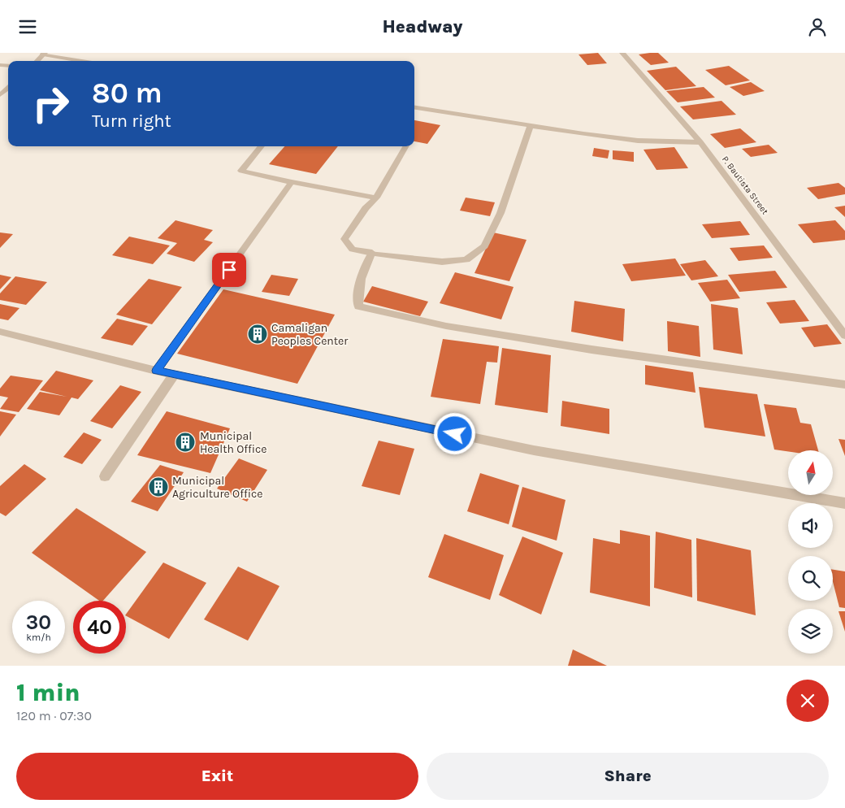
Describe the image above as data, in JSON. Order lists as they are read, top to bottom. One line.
{"streets":{"street":["P. Bautista Street"]},"places":{"building":["Camaligan Peoples Center","Municipal Health Office","Municipal Agriculture Office"]},"north":"top","page":{"header":"Headway","turn":["80 m","Turn right"],"speed":"30 km/h","limit":"40","heading":["1 min","120 m · 07:30"],"buttons":["Exit","Share"]}}
